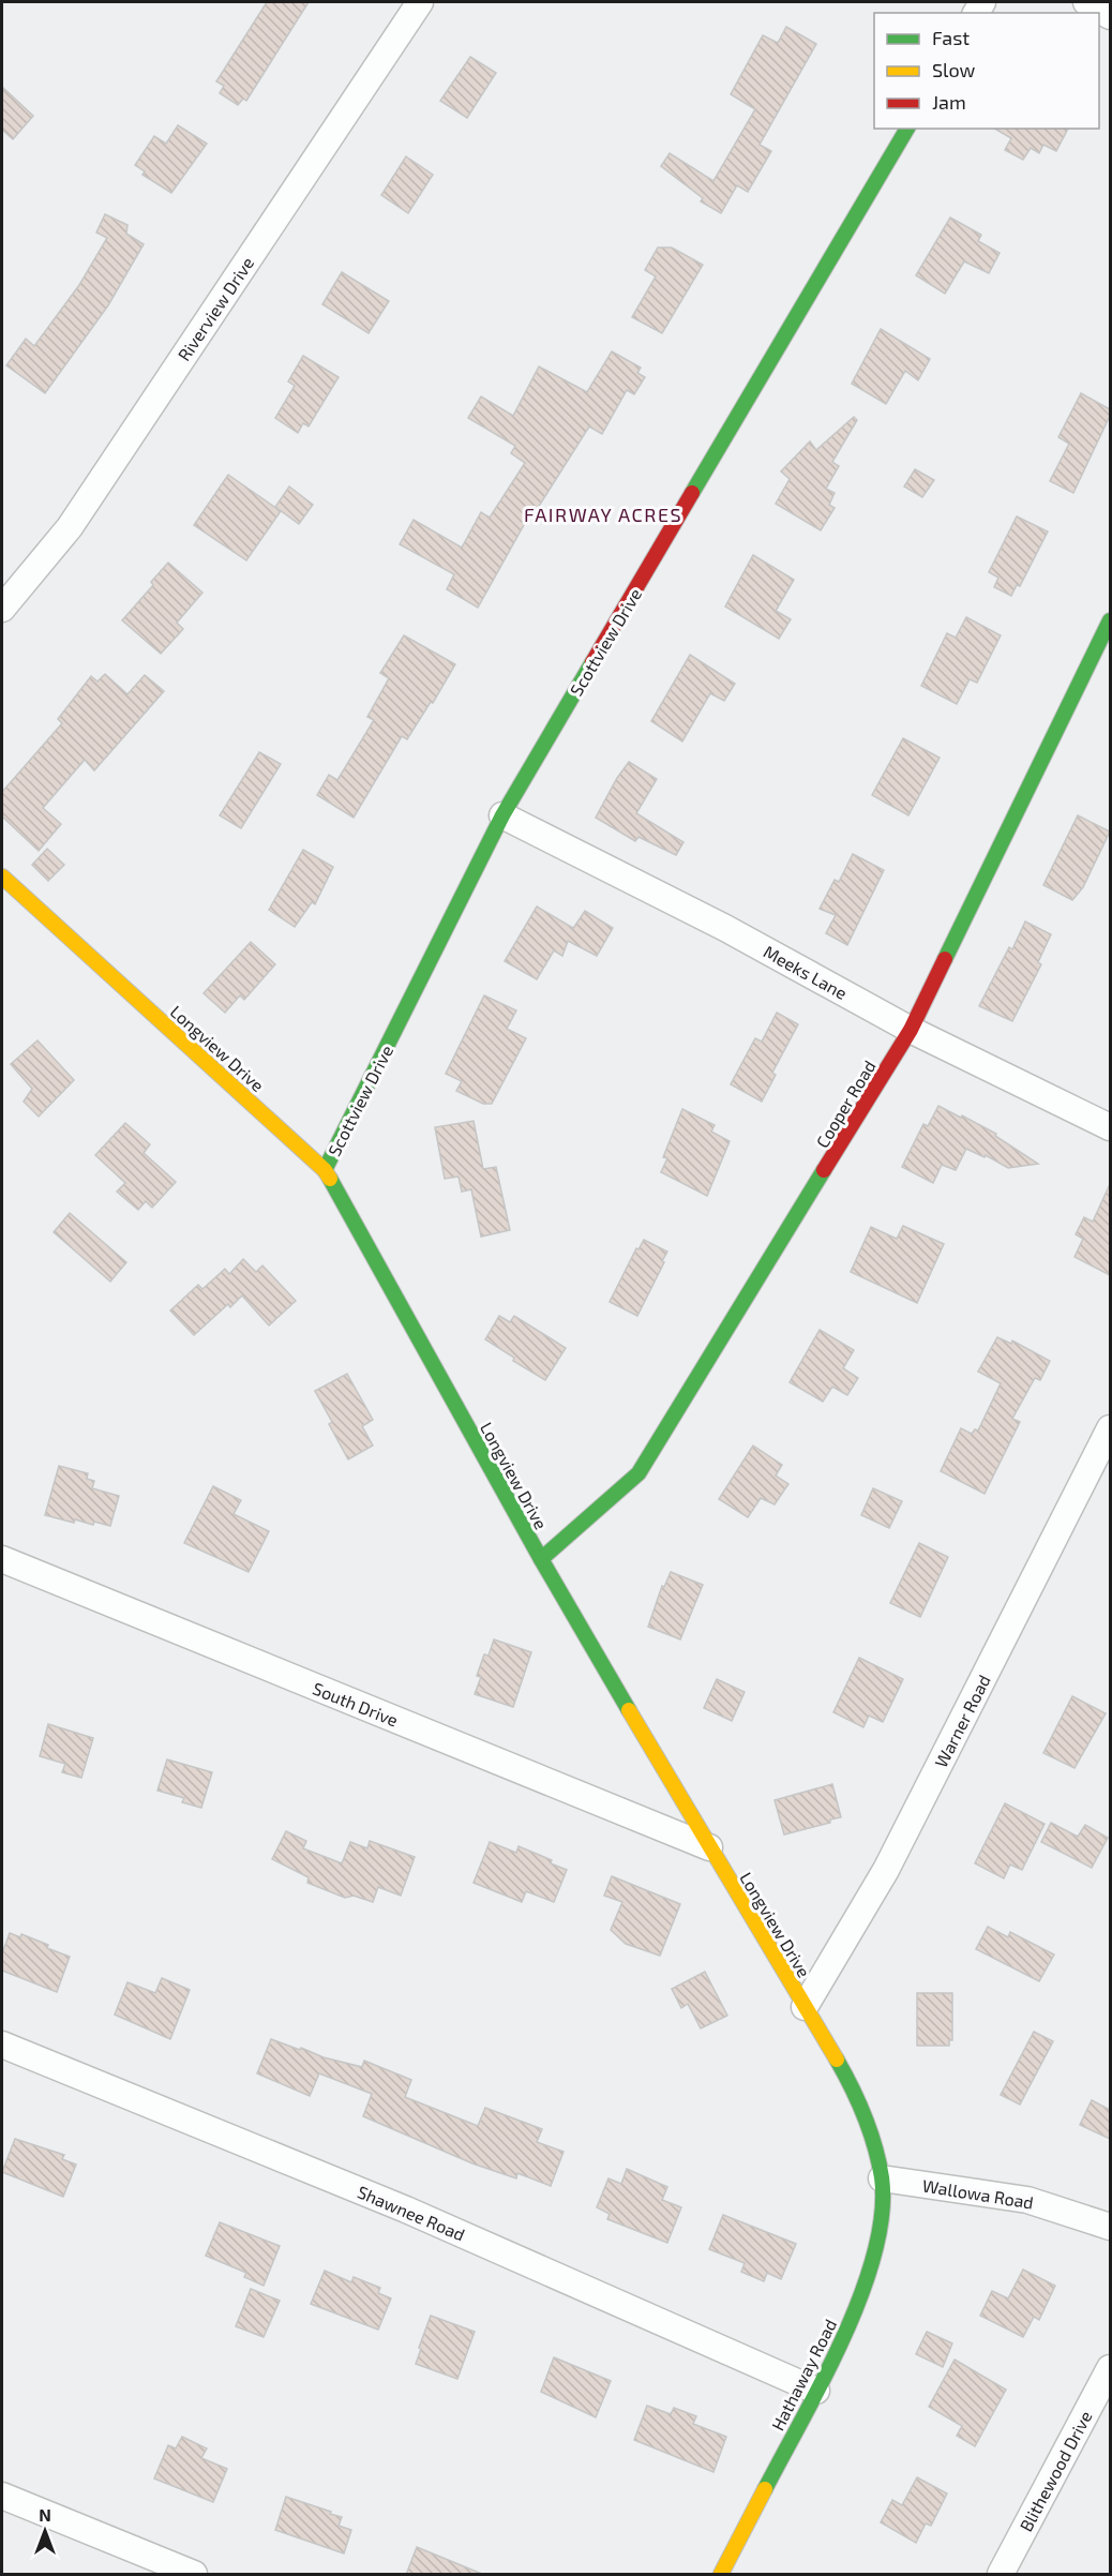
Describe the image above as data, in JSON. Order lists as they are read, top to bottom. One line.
{"streets":{"street":["Riverview Drive","Scottview Drive","Meeks Lane","Longview Drive","Cooper Road","South Drive","Warner Road","Wallowa Road","Shawnee Road","Hathaway Road","Blithewood Drive"]},"crossings":[["Scottview Drive","Meeks Lane"],["Scottview Drive","Longview Drive"],["Meeks Lane","Cooper Road"],["Longview Drive","Cooper Road"],["Longview Drive","South Drive"],["Longview Drive","Warner Road"],["Longview Drive","Wallowa Road"],["Longview Drive","Hathaway Road"],["Wallowa Road","Hathaway Road"],["Shawnee Road","Hathaway Road"]],"districts":["FAIRWAY ACRES"],"legend":["Fast","Slow","Jam"],"north":"top"}
